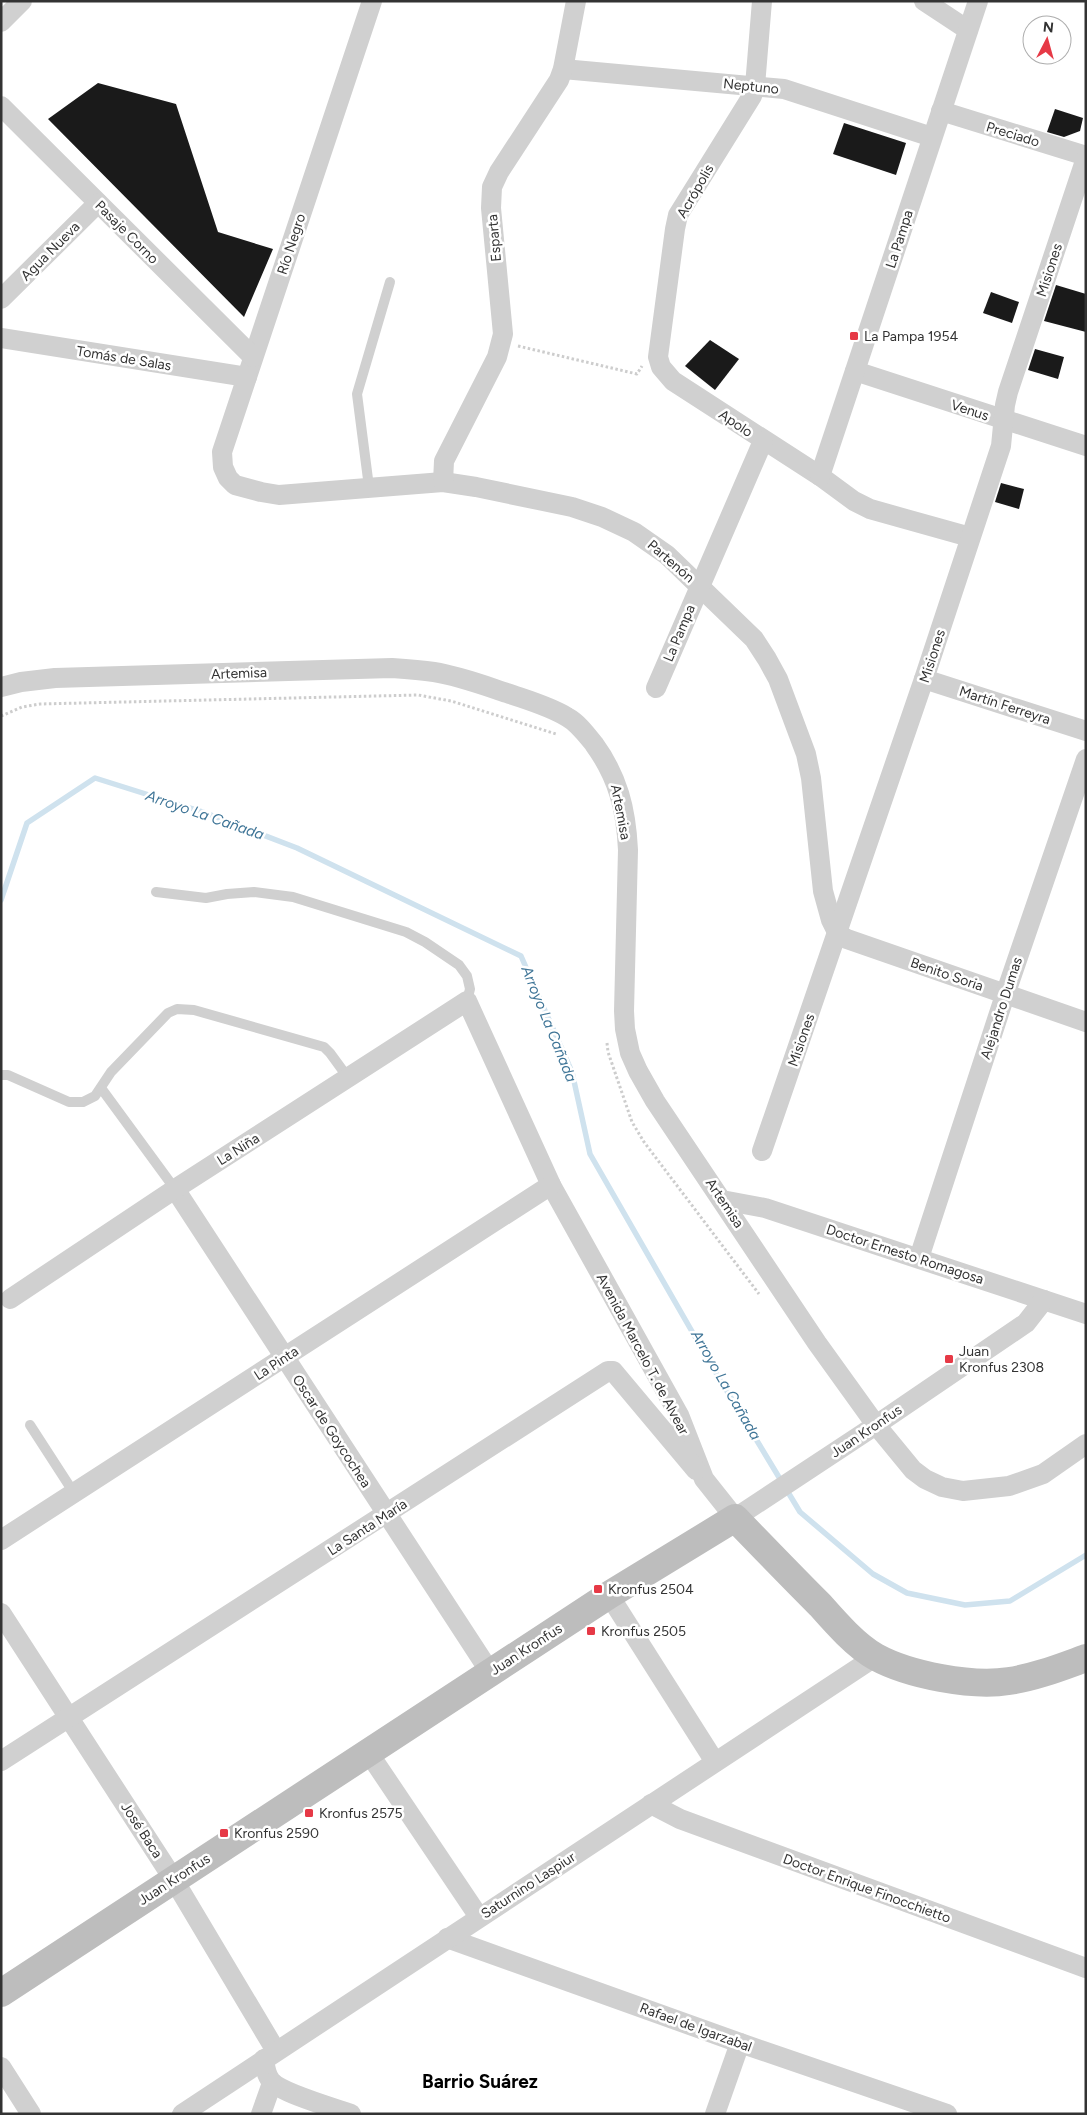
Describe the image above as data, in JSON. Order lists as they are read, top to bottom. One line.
{"streets":{"main road":["Avenida Marcelo T. de Alvear","Juan Kronfus"],"street":["Neptuno","Preciado","Acrópolis","Pasaje Corno","Esparta","La Pampa","Río Negro","Agua Nueva","Misiones","Tomás de Salas","Venus","Apolo","Partenón","Artemisa","Martín Ferreyra","Benito Soria","Alejandro Dumas","La Niña","Doctor Ernesto Romagosa","La Pinta","Oscar de Goycochea","La Santa María","José Baca","Saturnino Laspiur","Doctor Enrique Finocchietto","Rafael de Igarzabal"]},"crossings":[["Neptuno","Acrópolis"],["Neptuno","Esparta"],["Neptuno","La Pampa"],["Preciado","La Pampa"],["Preciado","Misiones"],["Acrópolis","Apolo"],["Pasaje Corno","Río Negro"],["Pasaje Corno","Agua Nueva"],["Esparta","Partenón"],["La Pampa","Venus"],["La Pampa","Apolo"],["La Pampa","Partenón"],["Río Negro","Tomás de Salas"],["Río Negro","Partenón"],["Misiones","Venus"],["Misiones","Apolo"],["Misiones","Partenón"],["Misiones","Martín Ferreyra"],["Misiones","Benito Soria"],["Partenón","Benito Soria"],["Artemisa","Doctor Ernesto Romagosa"],["Artemisa","Juan Kronfus"],["Benito Soria","Alejandro Dumas"],["Alejandro Dumas","Doctor Ernesto Romagosa"],["La Niña","Avenida Marcelo T. de Alvear"],["La Niña","Oscar de Goycochea"],["Doctor Ernesto Romagosa","Juan Kronfus"],["Avenida Marcelo T. de Alvear","La Pinta"],["Avenida Marcelo T. de Alvear","Juan Kronfus"],["Avenida Marcelo T. de Alvear","La Santa María"],["Avenida Marcelo T. de Alvear","Saturnino Laspiur"],["La Pinta","Oscar de Goycochea"],["Oscar de Goycochea","Juan Kronfus"],["Oscar de Goycochea","La Santa María"],["Juan Kronfus","José Baca"],["La Santa María","José Baca"],["José Baca","Saturnino Laspiur"],["Saturnino Laspiur","Doctor Enrique Finocchietto"],["Saturnino Laspiur","Rafael de Igarzabal"]],"districts":["Barrio Suárez"],"water":["Arroyo La Cañada"],"places":{"transit":["La Pampa 1954","Juan Kronfus 2308","Kronfus 2504","Kronfus 2505","Kronfus 2575","Kronfus 2590"]},"north":"top"}
